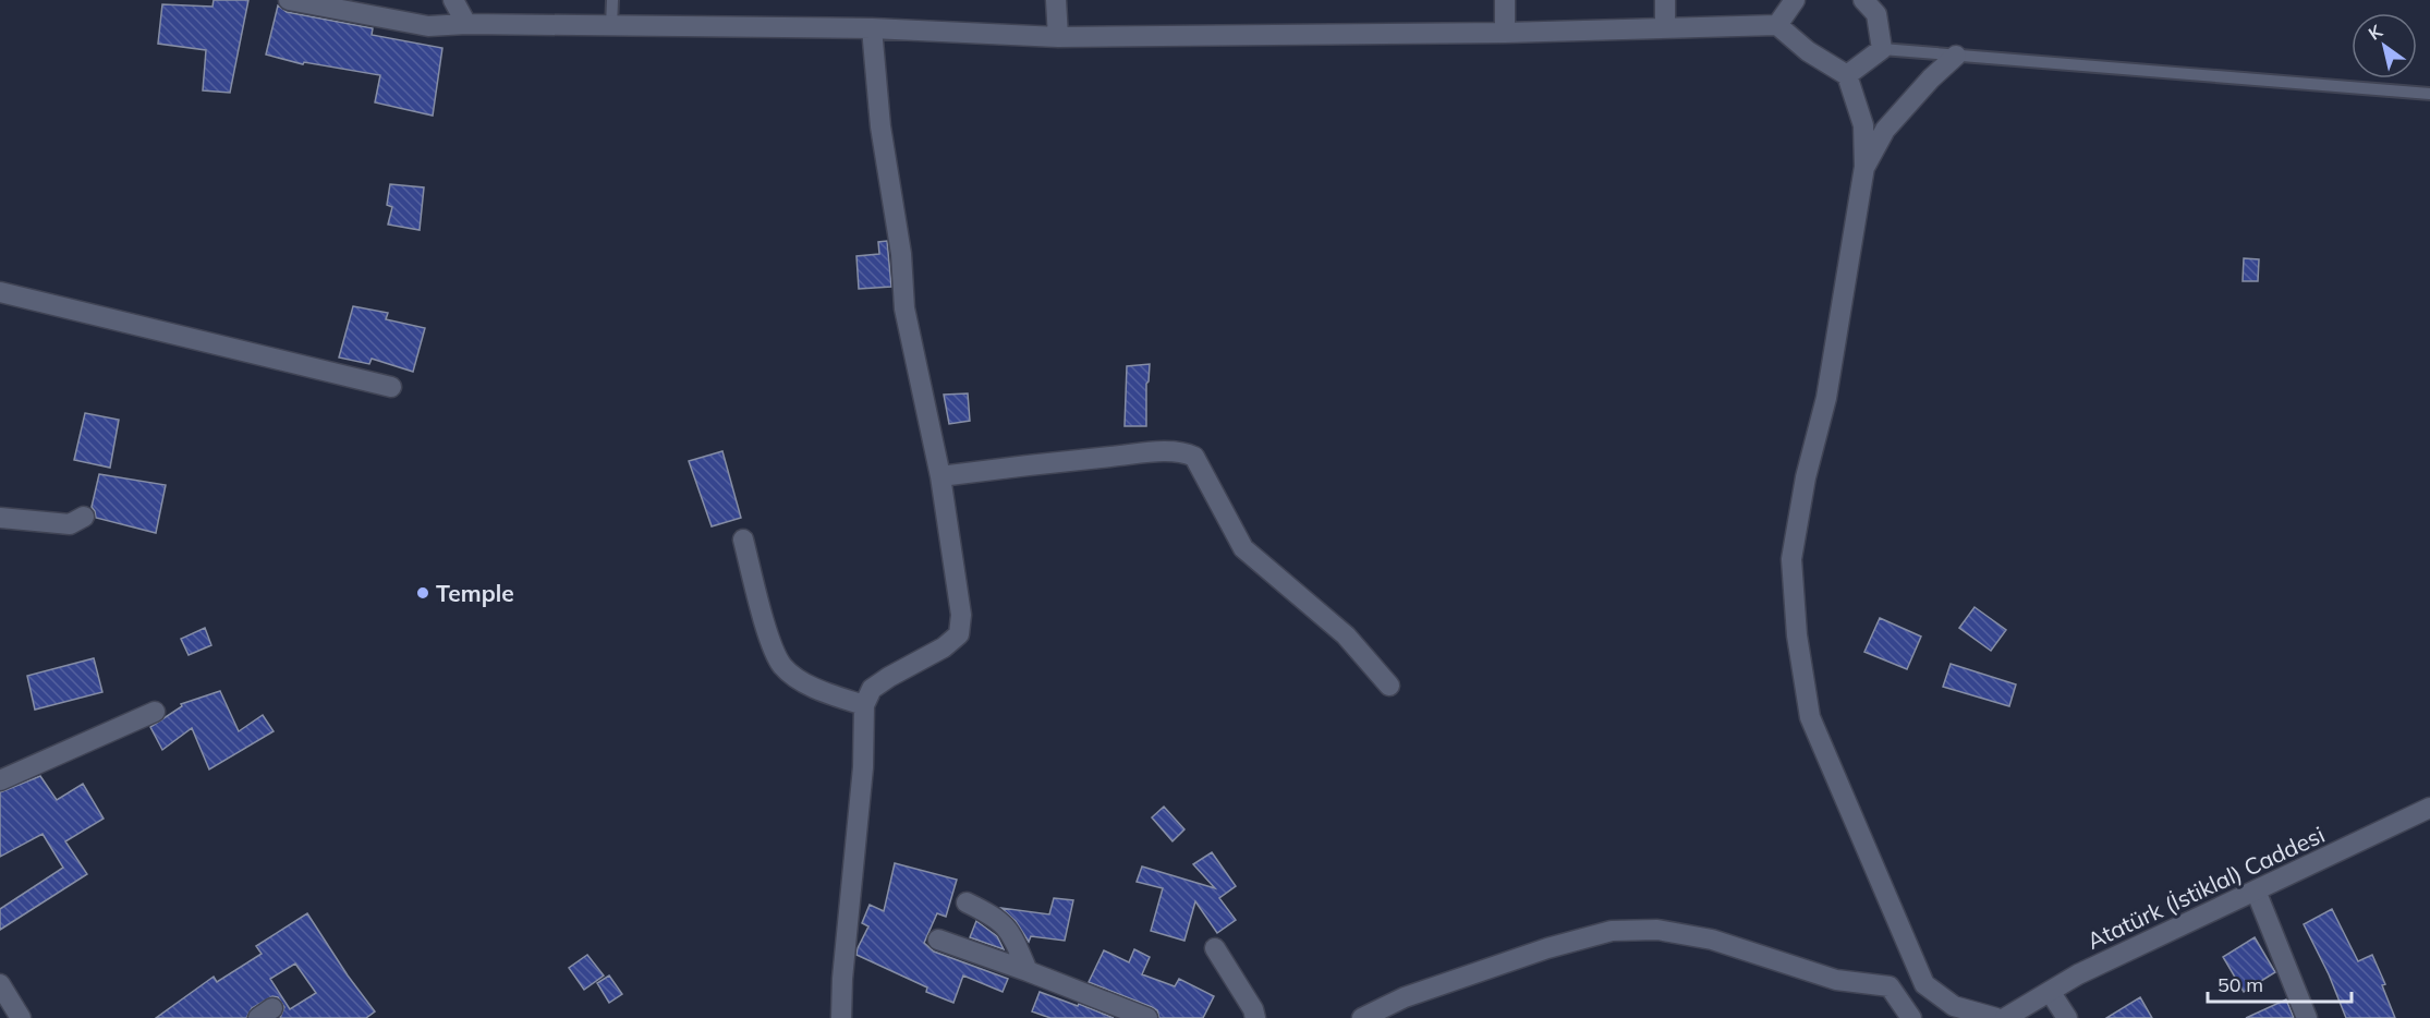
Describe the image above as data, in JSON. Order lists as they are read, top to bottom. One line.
{"streets":{"street":["Atatürk (İstiklal) Caddesi"]},"places":["Temple"],"scale_bar":"50 m","north":"top left"}
